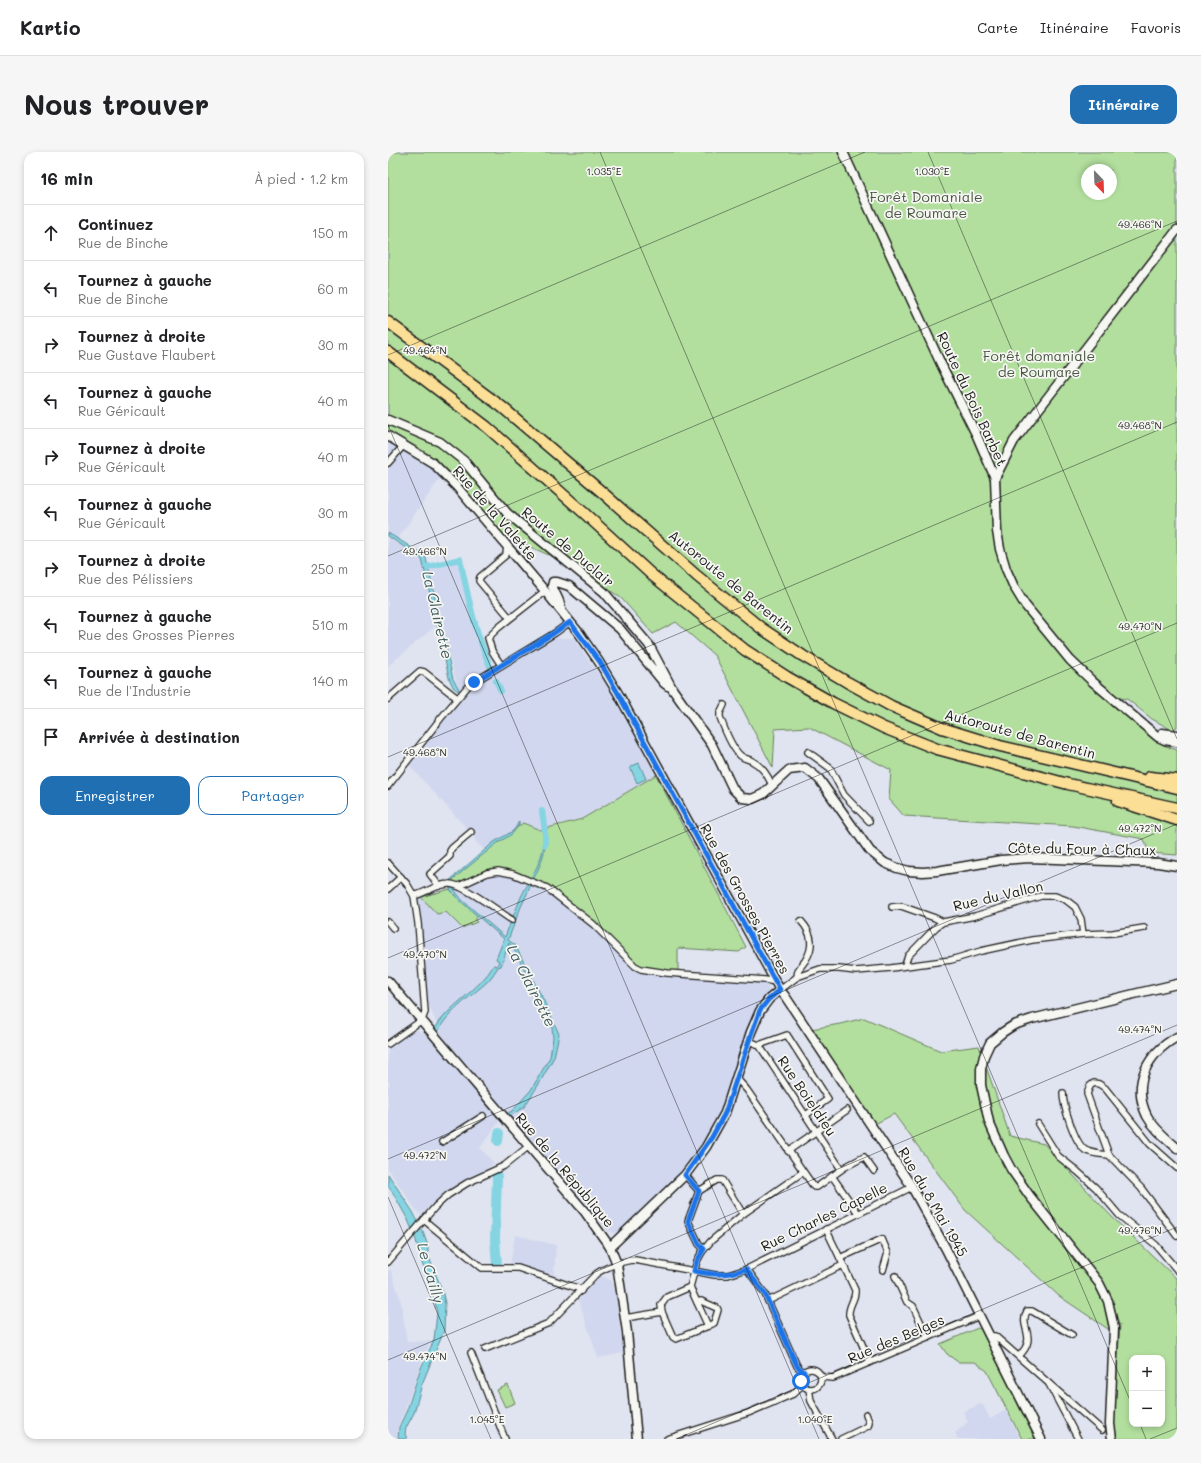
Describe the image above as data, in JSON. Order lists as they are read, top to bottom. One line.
{"streets":{"highway":["Autoroute de Barentin"],"street":["Route du Bois Barbet","Rue de la Valette","Route de Duclair","Côte du Four à Chaux","Rue du Vallon","Rue des Grosses Pierres","Rue Boieldieu","Rue de la République","Rue du 8 Mai 1945","Rue Charles Capelle","Rue des Belges"]},"crossings":[["Rue de la Valette","Rue des Grosses Pierres"],["Route de Duclair","Côte du Four à Chaux"],["Rue du Vallon","Rue des Grosses Pierres"],["Rue des Grosses Pierres","Rue du 8 Mai 1945"],["Rue de la République","Rue Charles Capelle"],["Rue du 8 Mai 1945","Rue Charles Capelle"],["Rue du 8 Mai 1945","Rue des Belges"]],"water":["La Clairette","Le Cailly"],"parks":["Forêt Domaniale de Roumare","Forêt domaniale de Roumare"],"north":"bottom right","page":{"header":"Kartio","nav":["Carte","Itinéraire","Favoris"],"buttons":["Itinéraire",["Enregistrer","Partager"]],"title":"Nous trouver","heading":["16 min","À pied · 1.2 km"],"list":[["Continuez","Rue de Binche","150 m"],["Tournez à gauche","Rue de Binche","60 m"],["Tournez à droite","Rue Gustave Flaubert","30 m"],["Tournez à gauche","Rue Géricault","40 m"],["Tournez à droite","Rue Géricault","40 m"],["Tournez à gauche","Rue Géricault","30 m"],["Tournez à droite","Rue des Pélissiers","250 m"],["Tournez à gauche","Rue des Grosses Pierres","510 m"],["Tournez à gauche","Rue de l'Industrie","140 m"],"Arrivée à destination"],"map_buttons":["+","−"]},"coordinates":["1.035°E","1.030°E","49.466°N","49.464°N","49.468°N","49.470°N","49.472°N","49.474°N","49.476°N","1.045°E","1.040°E"]}
